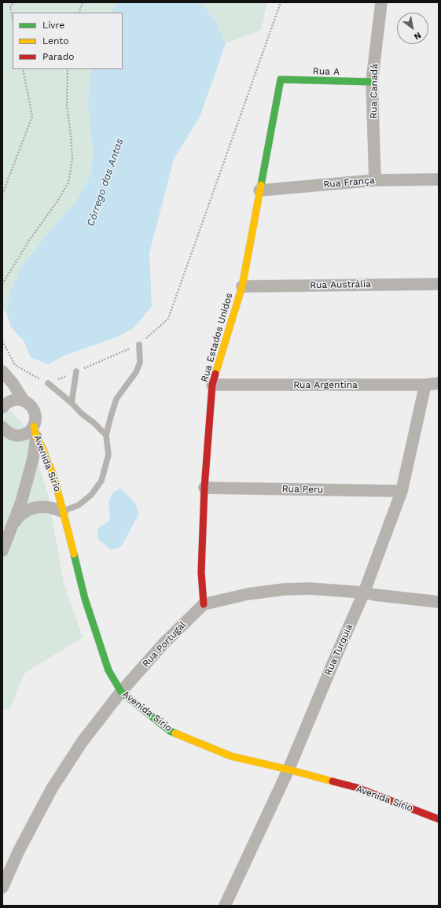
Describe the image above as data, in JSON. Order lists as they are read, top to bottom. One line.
{"streets":{"street":["Rua A","Rua Canadá","Rua França","Rua Austrália","Rua Estados Unidos","Rua Argentina","Avenida Sírio","Rua Peru","Rua Portugal","Rua Turquia"]},"crossings":[["Rua A","Rua Canadá"],["Rua A","Rua Estados Unidos"],["Rua Canadá","Rua França"],["Rua França","Rua Estados Unidos"],["Rua Austrália","Rua Estados Unidos"],["Rua Estados Unidos","Rua Argentina"],["Rua Estados Unidos","Rua Peru"],["Rua Estados Unidos","Rua Portugal"],["Rua Argentina","Rua Turquia"],["Avenida Sírio","Rua Portugal"],["Avenida Sírio","Rua Turquia"],["Rua Peru","Rua Turquia"]],"water":["Córrego das Antas"],"legend":["Livre","Lento","Parado"],"north":"bottom right"}
